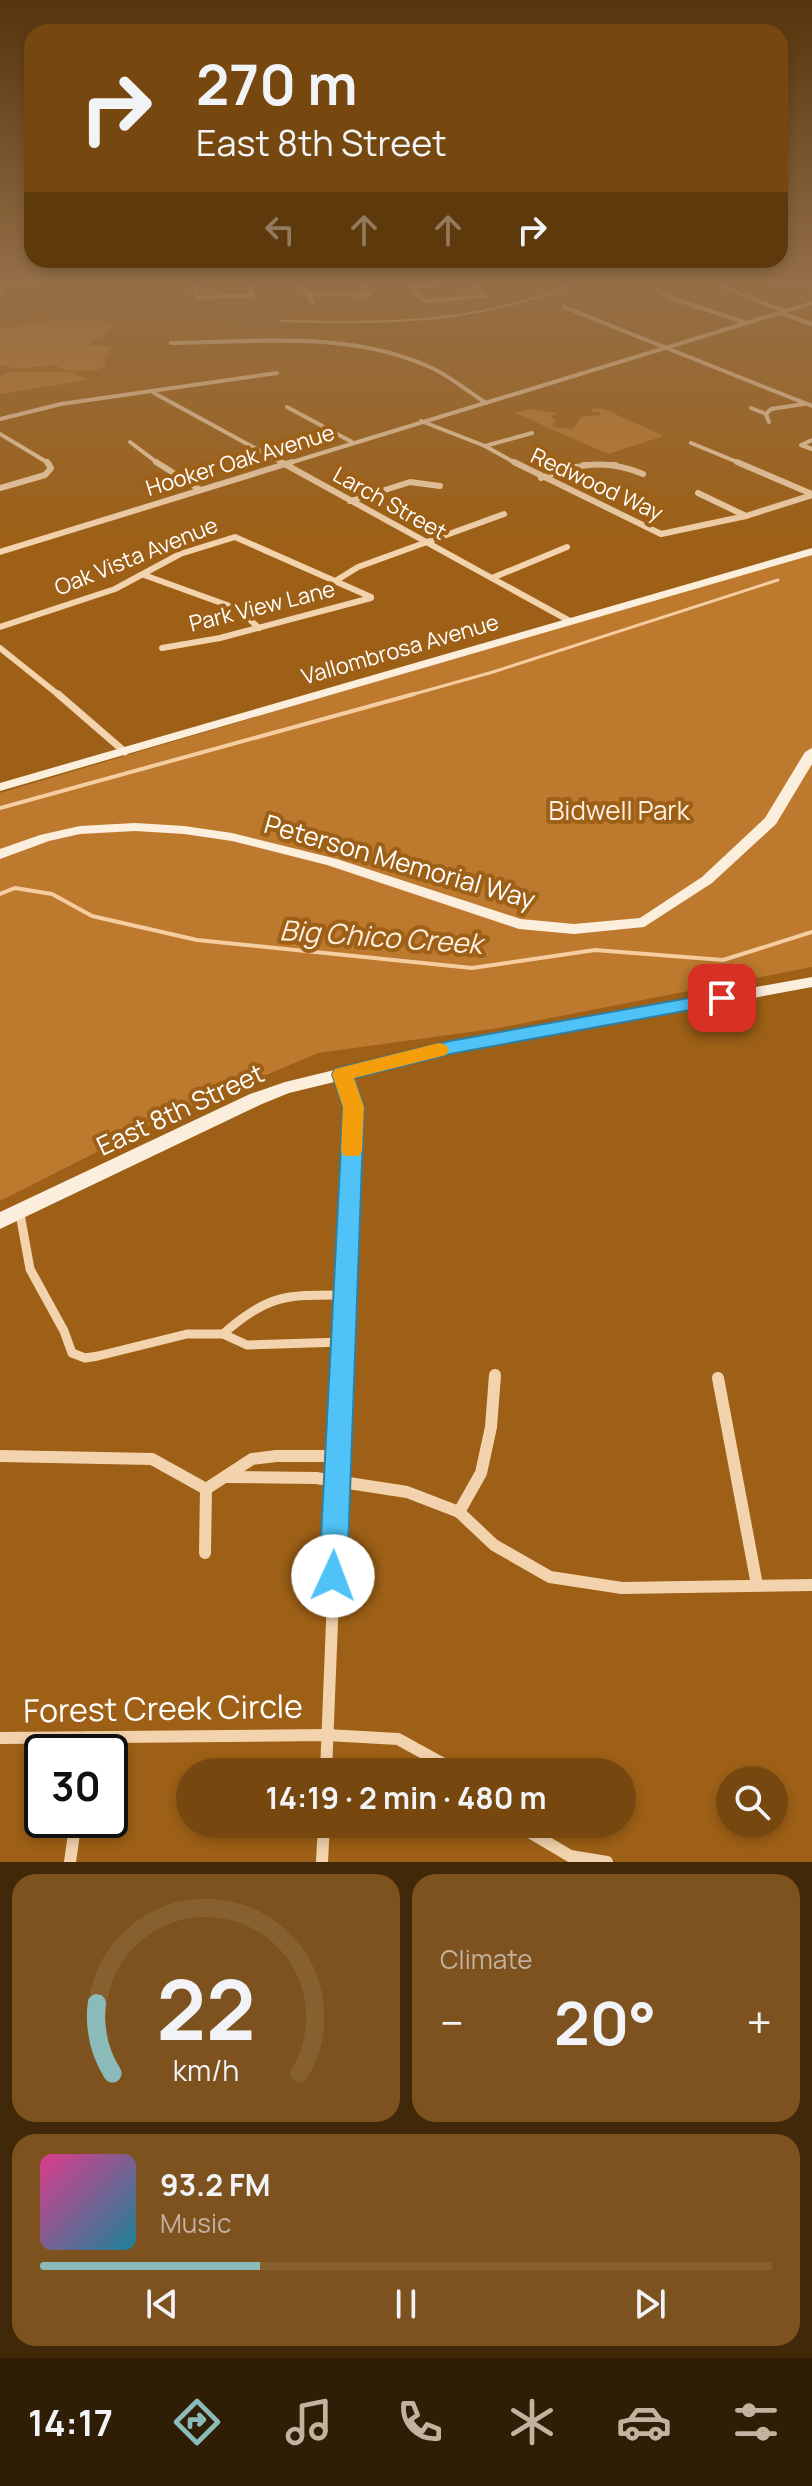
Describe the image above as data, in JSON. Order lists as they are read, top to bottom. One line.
{"streets":{"street":["Hooker Oak Avenue","Redwood Way","Larch Street","Oak Vista Avenue","Park View Lane","Vallombrosa Avenue","Peterson Memorial Way","East 8th Street","Forest Creek Circle"]},"crossings":[["Hooker Oak Avenue","Redwood Way"],["Hooker Oak Avenue","Larch Street"],["Larch Street","Vallombrosa Avenue"],["Oak Vista Avenue","Park View Lane"]],"water":["Big Chico Creek"],"parks":["Bidwell Park"],"page":{"turn":["270 m","East 8th Street"],"limit":"30","trip":"14:19 · 2 min · 480 m","tile":"Climate","heat":["−","20°","+"],"song":["93.2 FM","Music"],"tabs":"14:17","gauge":["22","km/h"]}}
